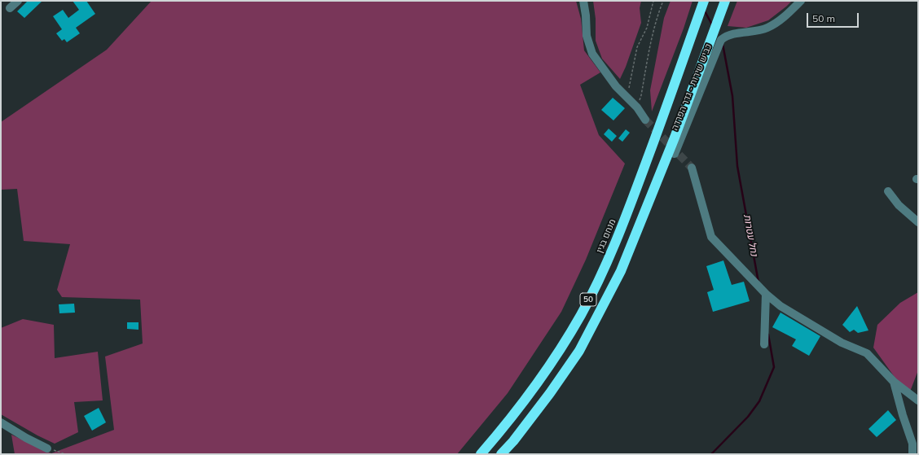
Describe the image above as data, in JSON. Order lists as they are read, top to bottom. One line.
{"streets":{"highway":["מנחם בגין","50"],"street":["כביש שירות - גדר הפרדה"]},"water":["נחל עטרות"],"scale_bar":"50 m"}
